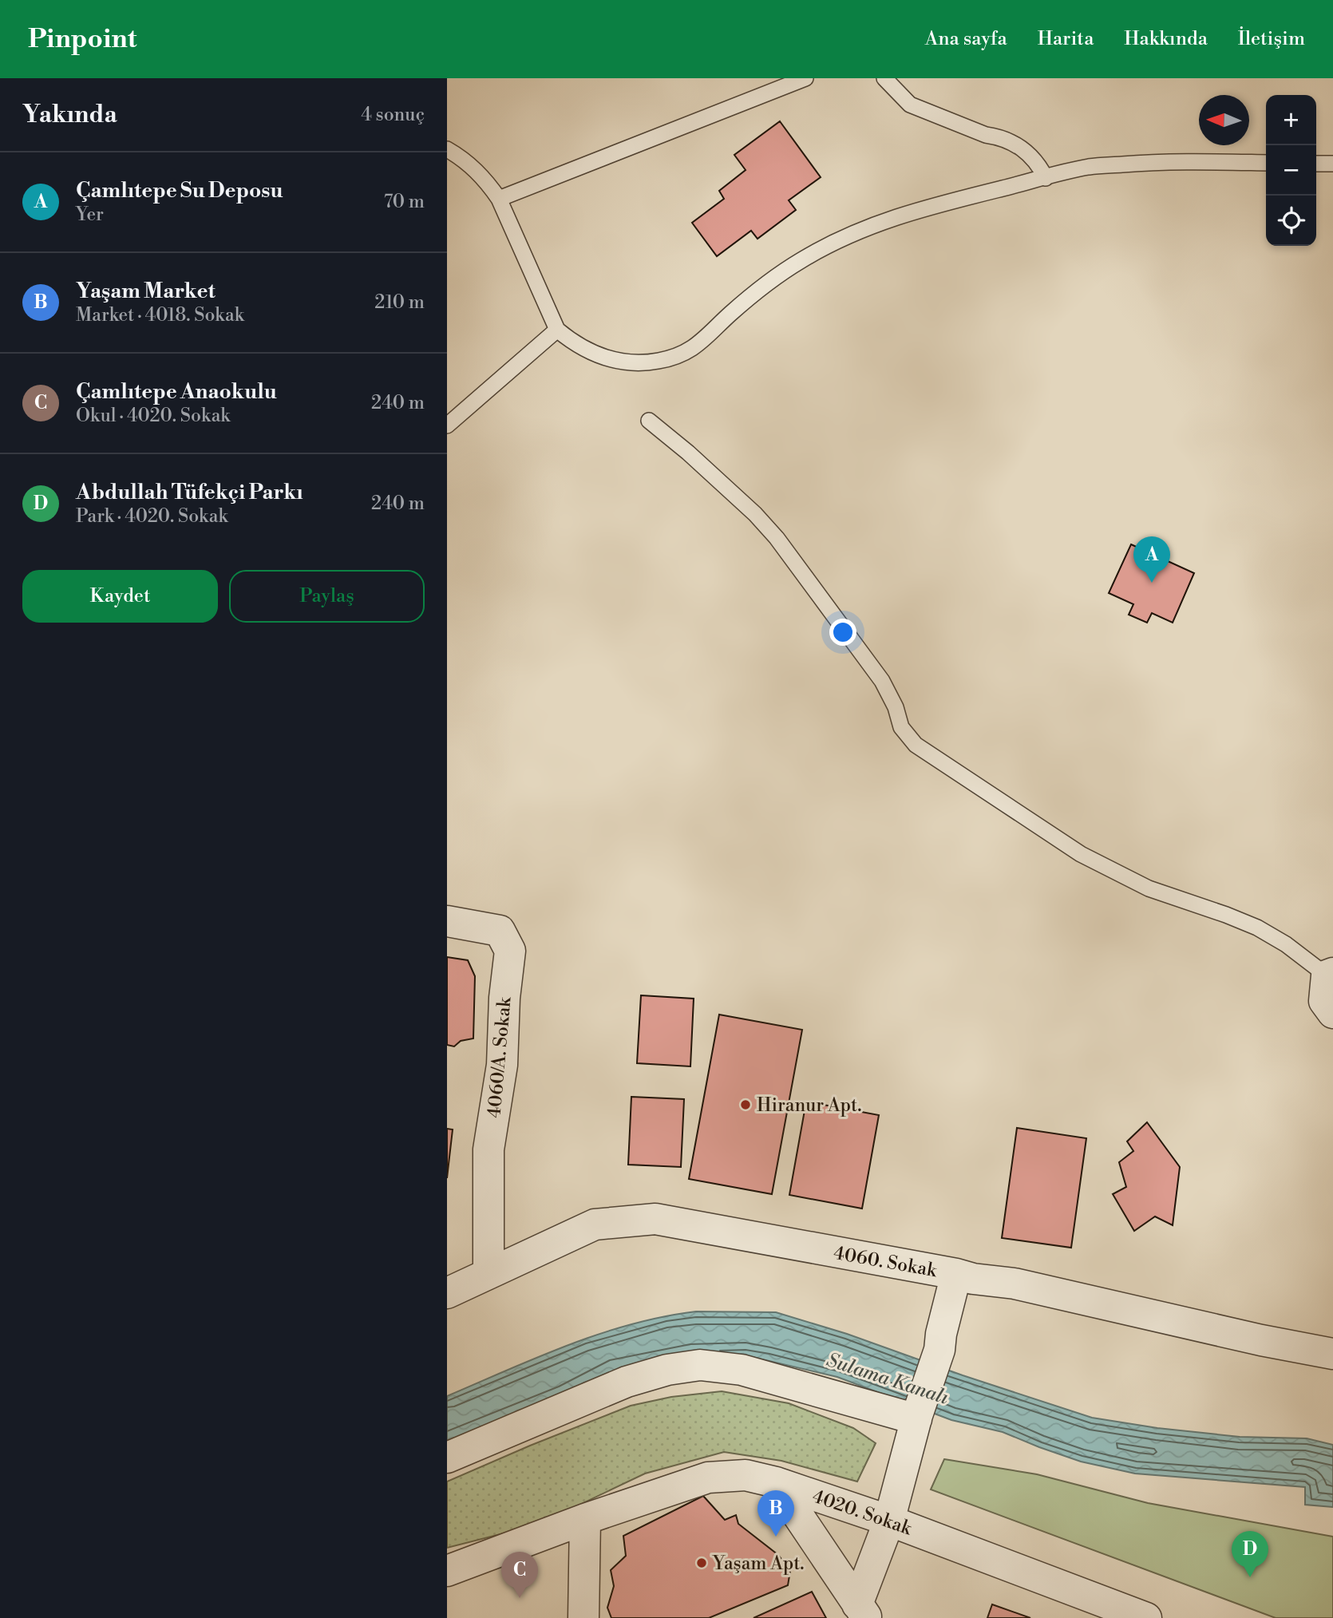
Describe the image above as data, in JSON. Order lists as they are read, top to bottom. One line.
{"streets":{"street":["4060/A. Sokak","4060. Sokak","4020. Sokak"]},"crossings":[["4060/A. Sokak","4060. Sokak"]],"water":["Sulama Kanalı"],"places":["Hiranur Apt.","Yaşam Apt."],"north":"left","page":{"header":"Pinpoint","nav":["Ana sayfa","Harita","Hakkında","İletişim"],"heading":["Yakında","4 sonuç"],"map_buttons":["+","−"],"list":[{"mark":"A","name":"Çamlıtepe Su Deposu","note":"Yer","value":"70 m"},{"mark":"B","name":"Yaşam Market","note":"Market · 4018. Sokak","value":"210 m"},{"mark":"C","name":"Çamlıtepe Anaokulu","note":"Okul · 4020. Sokak","value":"240 m"},{"mark":"D","name":"Abdullah Tüfekçi Parkı","note":"Park · 4020. Sokak","value":"240 m"}],"pins":["A","B","D","C"],"buttons":["Kaydet","Paylaş"]}}
